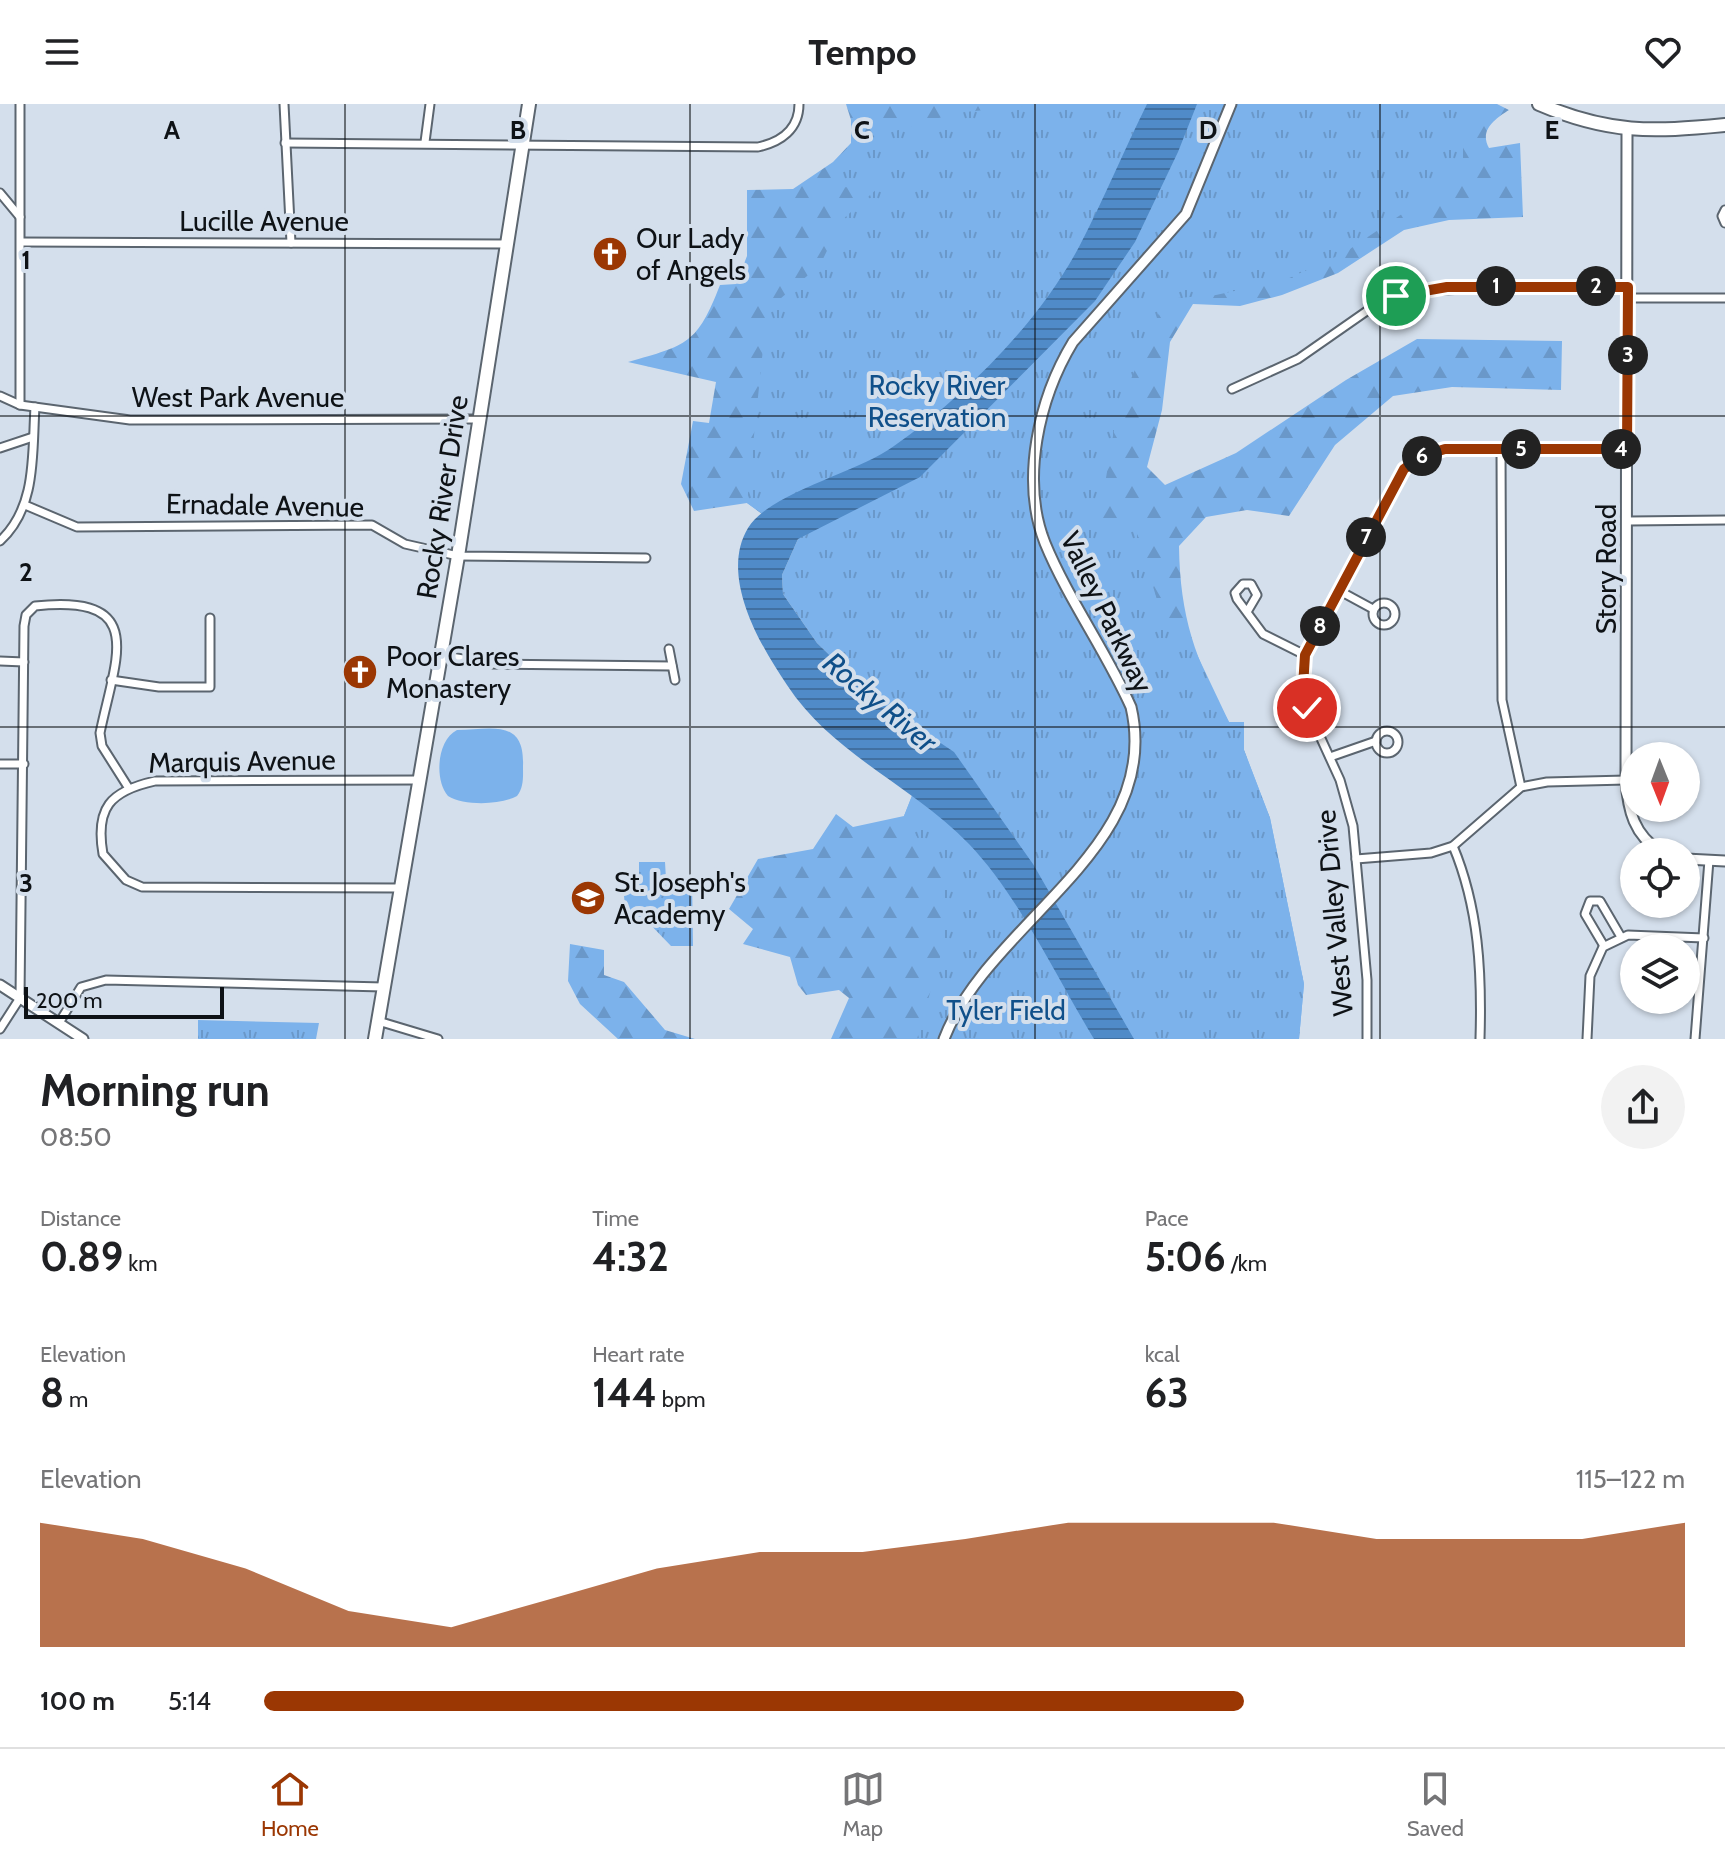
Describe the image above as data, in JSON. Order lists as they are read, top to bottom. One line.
{"streets":{"main road":["Rocky River Drive"],"street":["Lucille Avenue","West Park Avenue","Ernadale Avenue","Story Road","Valley Parkway","Marquis Avenue","West Valley Drive"]},"crossings":[["Lucille Avenue","Rocky River Drive"],["West Park Avenue","Rocky River Drive"],["Rocky River Drive","Ernadale Avenue"],["Rocky River Drive","Marquis Avenue"],["Story Road","West Valley Drive"]],"water":["Rocky River"],"parks":["Rocky River Reservation","Tyler Field"],"places":{"church":["Our Lady of Angels","Poor Clares Monastery"],"school or university":["St. Joseph's Academy"]},"scale_bar":"200 m","north":"bottom","page":{"header":"Tempo","pins":["1","2","3","4","5","6","7","8"],"scale":"200 m","heading":["Morning run","08:50"],"stats":[["Distance","0.89 km"],["Time","4:32"],["Pace","5:06 /km"],["Elevation","8 m"],["Heart rate","144 bpm"],["kcal","63"]],"chart":["Elevation","115–122 m"],"list":[{"name":"100 m","note":"5:14"}],"tabs":["Home","Map","Saved"]},"grid":{"columns":["A","B","C","D","E"],"rows":["1","2","3"]}}
